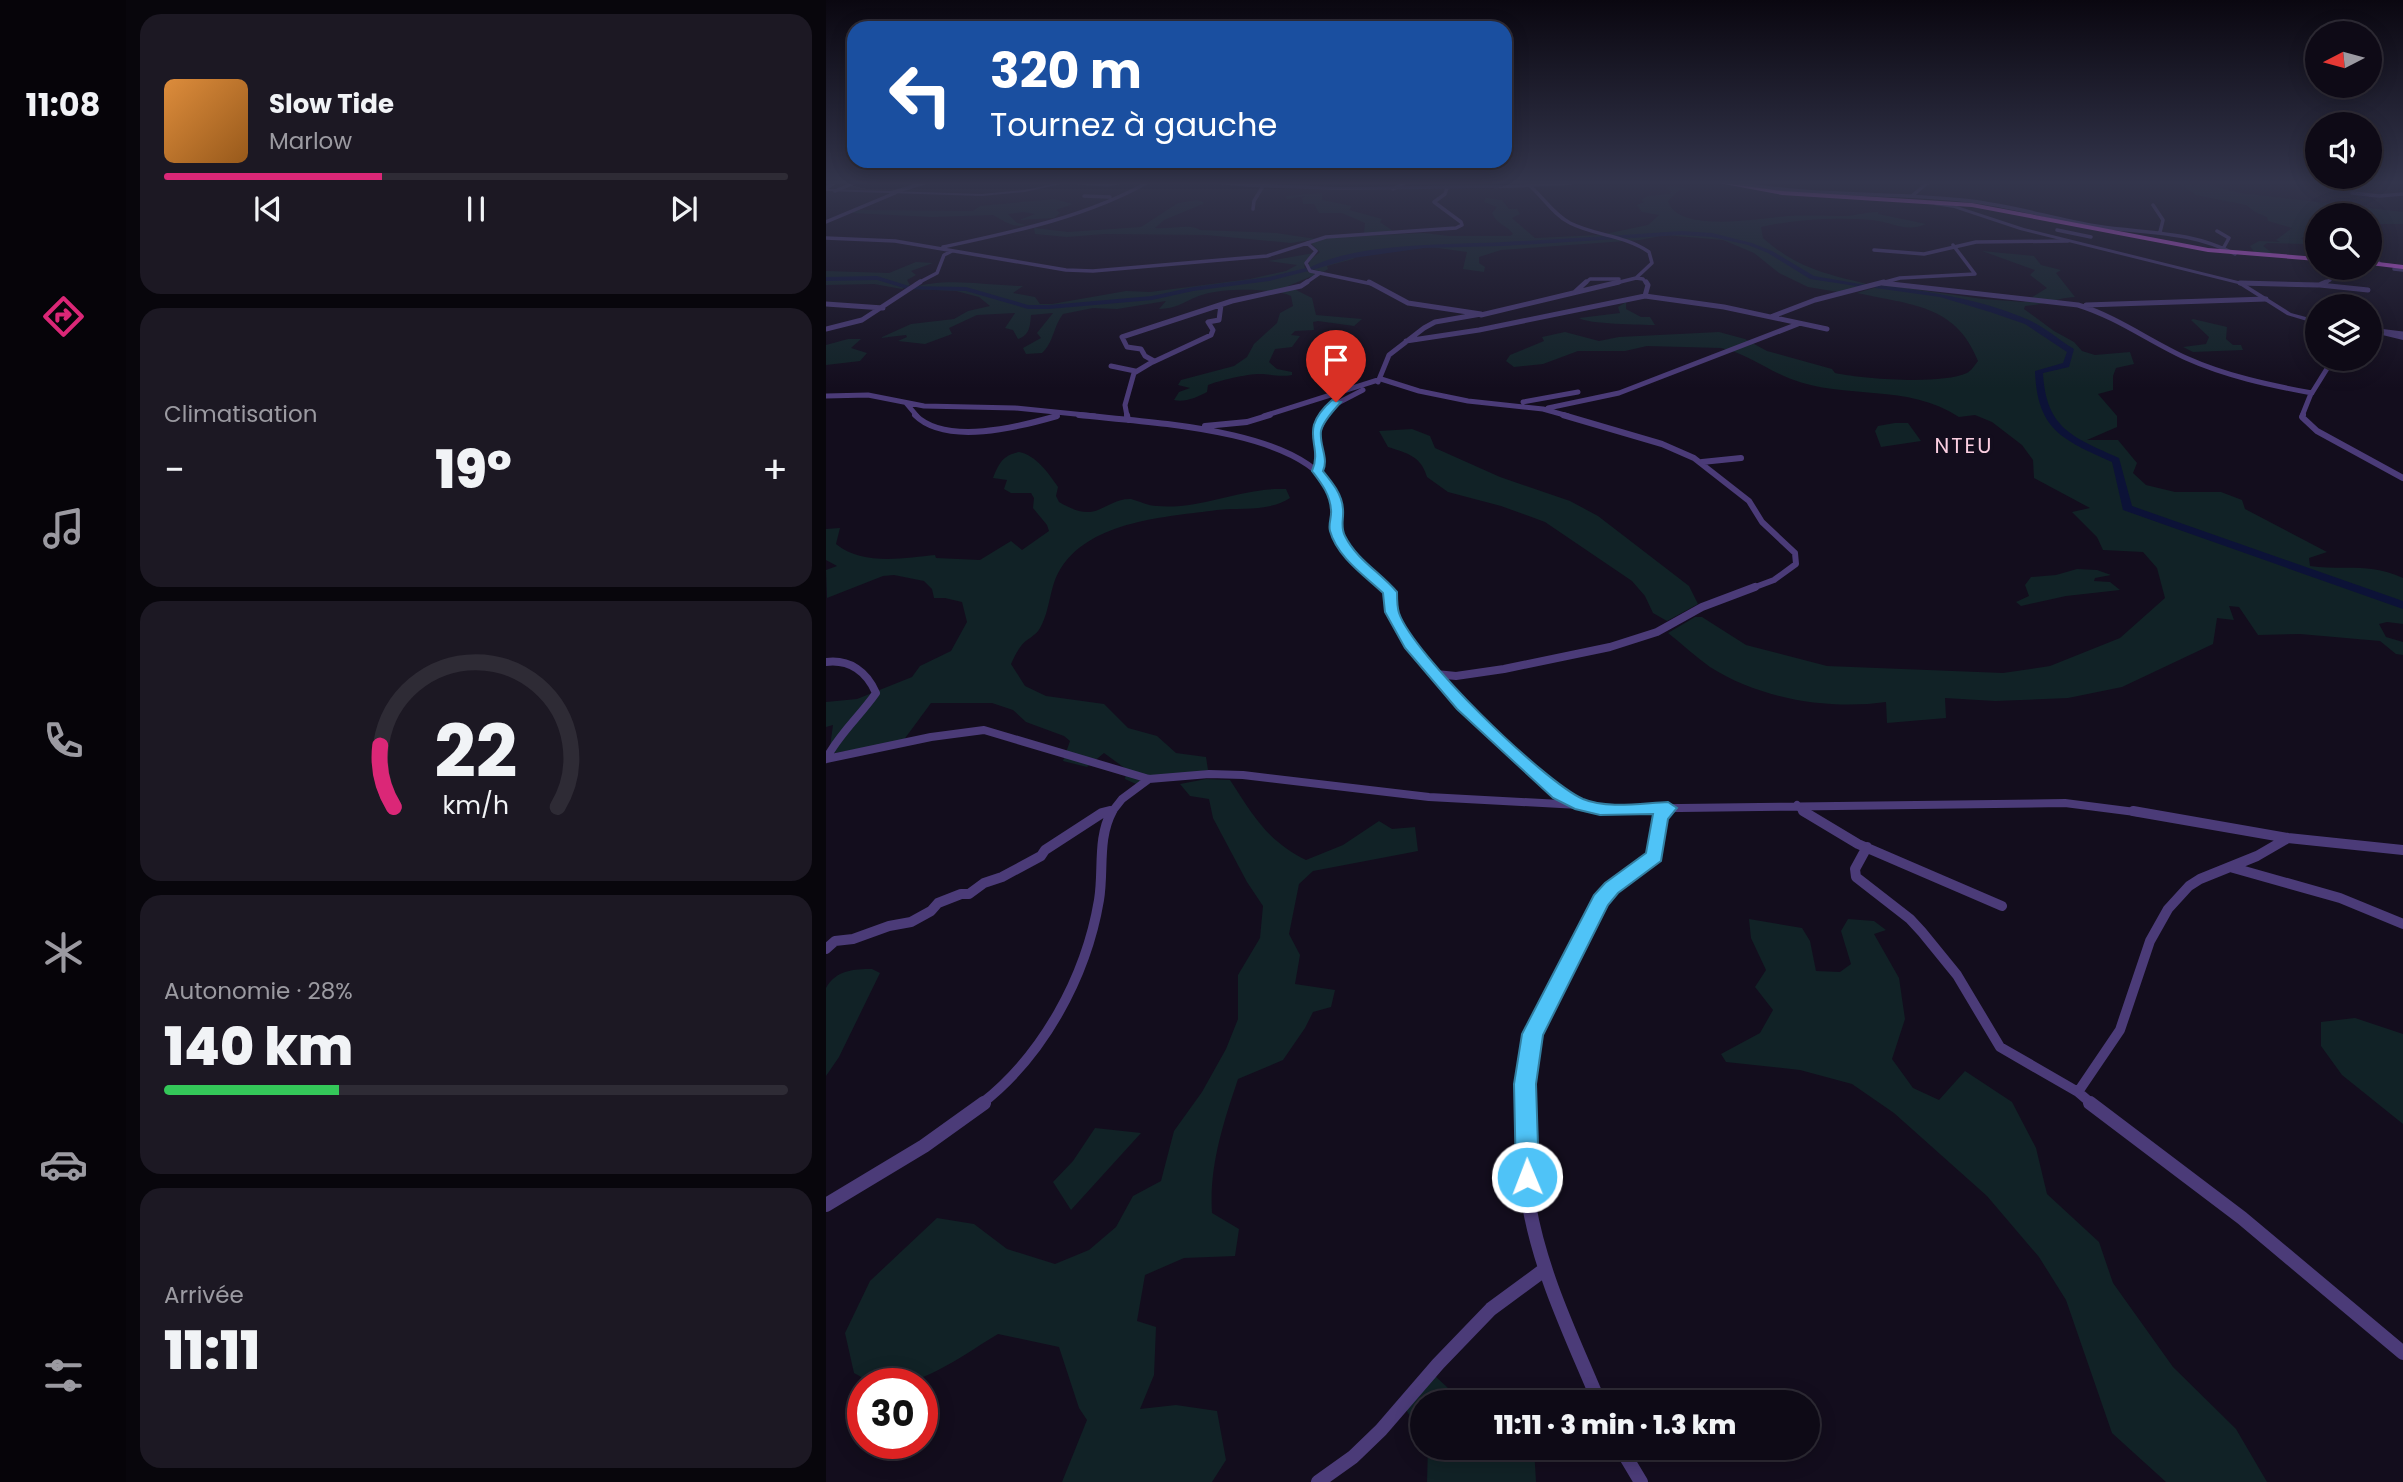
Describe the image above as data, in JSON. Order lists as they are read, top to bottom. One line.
{"districts":["NTEU"],"north":"left","page":{"tabs":"11:08","turn":["320 m","Tournez à gauche"],"song":["Slow Tide","Marlow"],"tile":["Climatisation",["Autonomie · 28%","140 km"],["Arrivée","11:11"]],"heat":["−","19°","+"],"limit":"30","trip":"11:11 · 3 min · 1.3 km","gauge":["22","km/h"]}}
